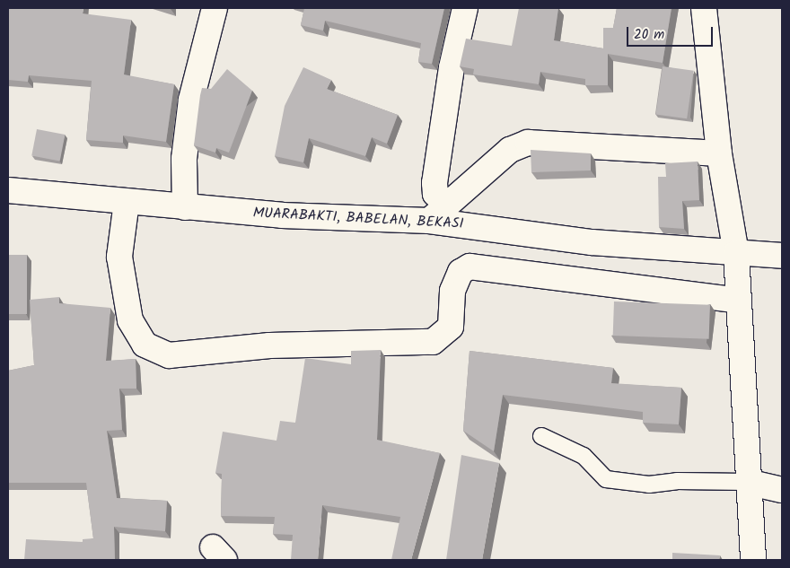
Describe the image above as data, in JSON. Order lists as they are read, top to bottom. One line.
{"streets":{"street":["MUARABAKTI, BABELAN, BEKASI"]},"scale_bar":"20 m"}
